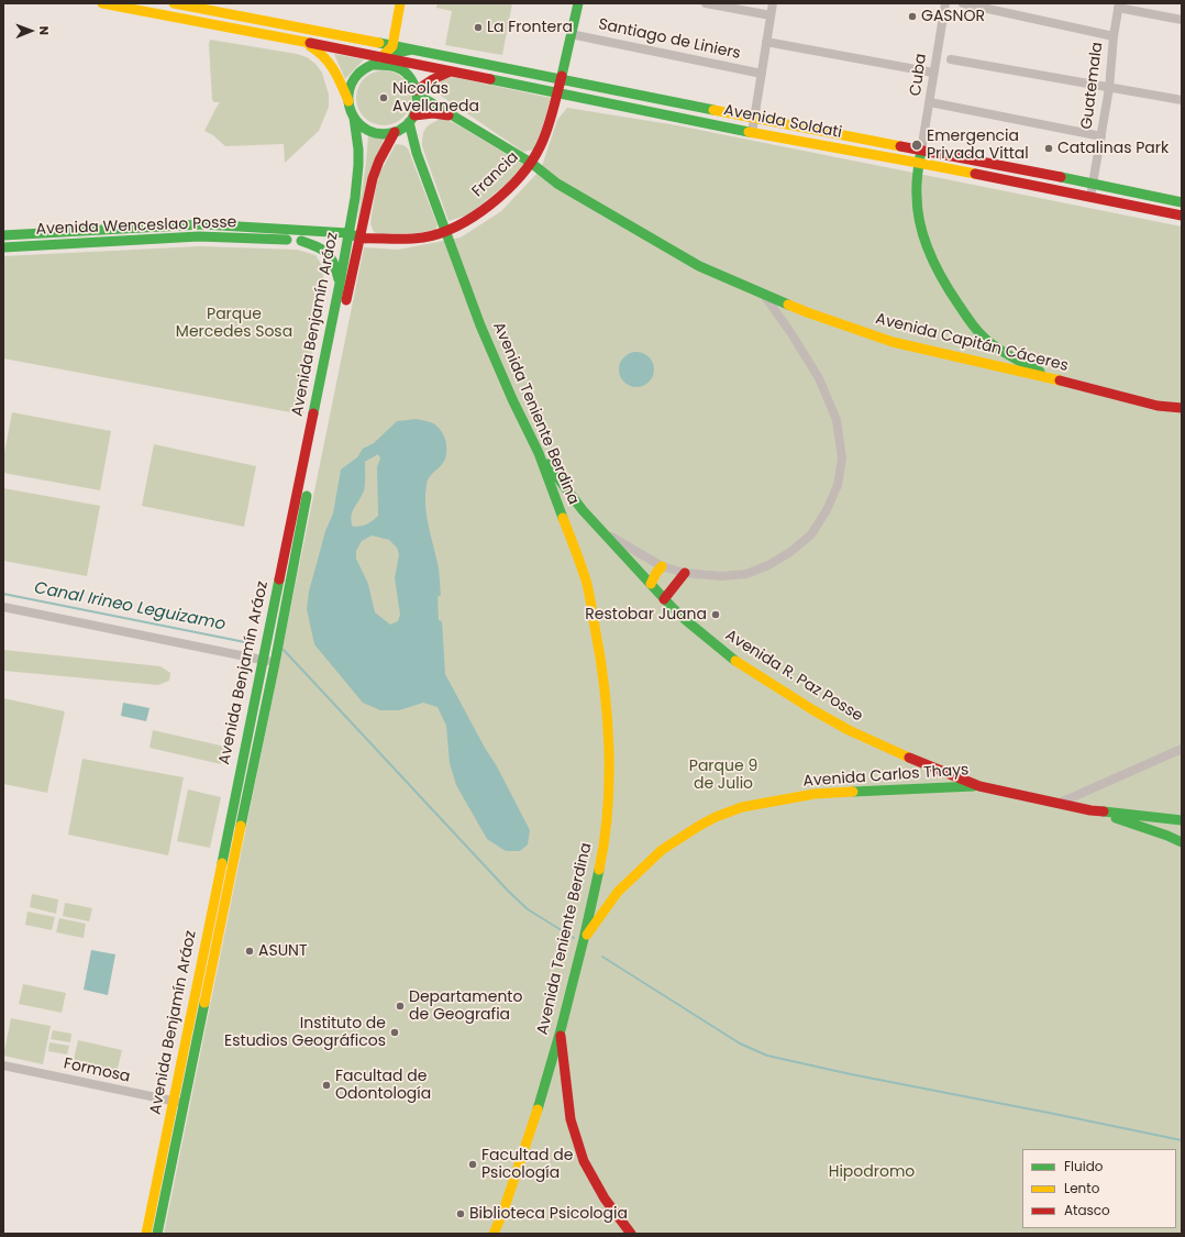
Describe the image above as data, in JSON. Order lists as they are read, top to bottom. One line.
{"streets":{"main road":["Avenida Soldati","Francia","Avenida Wenceslao Posse","Avenida Benjamín Aráoz","Avenida Capitán Cáceres","Avenida Teniente Berdina","Avenida R. Paz Posse","Avenida Carlos Thays"],"street":["Santiago de Liniers","Cuba","Guatemala","Formosa"]},"crossings":[["Santiago de Liniers","Francia"],["Cuba","Avenida Soldati"],["Guatemala","Avenida Soldati"],["Avenida Soldati","Francia"],["Avenida Soldati","Avenida Benjamín Aráoz"],["Avenida Soldati","Avenida Capitán Cáceres"],["Avenida Soldati","Avenida Teniente Berdina"],["Francia","Avenida Wenceslao Posse"],["Francia","Avenida Capitán Cáceres"],["Francia","Avenida Teniente Berdina"],["Avenida Wenceslao Posse","Avenida Benjamín Aráoz"],["Avenida Benjamín Aráoz","Avenida Capitán Cáceres"],["Avenida Benjamín Aráoz","Avenida Teniente Berdina"],["Avenida Benjamín Aráoz","Formosa"],["Avenida Capitán Cáceres","Avenida Teniente Berdina"],["Avenida Teniente Berdina","Avenida R. Paz Posse"],["Avenida Teniente Berdina","Avenida Carlos Thays"],["Avenida R. Paz Posse","Avenida Carlos Thays"]],"water":["Canal Irineo Leguizamo"],"parks":["Parque Mercedes Sosa","Parque 9 de Julio","Hipodromo"],"places":["GASNOR","La Frontera","Nicolás Avellaneda","Emergencia Privada Vittal","Catalinas Park","Restobar Juana","ASUNT","Departamento de Geografia","Instituto de Estudios Geográficos","Facultad de Odontología","Facultad de Psicología","Biblioteca Psicologia"],"legend":["Fluido","Lento","Atasco"],"north":"right"}
